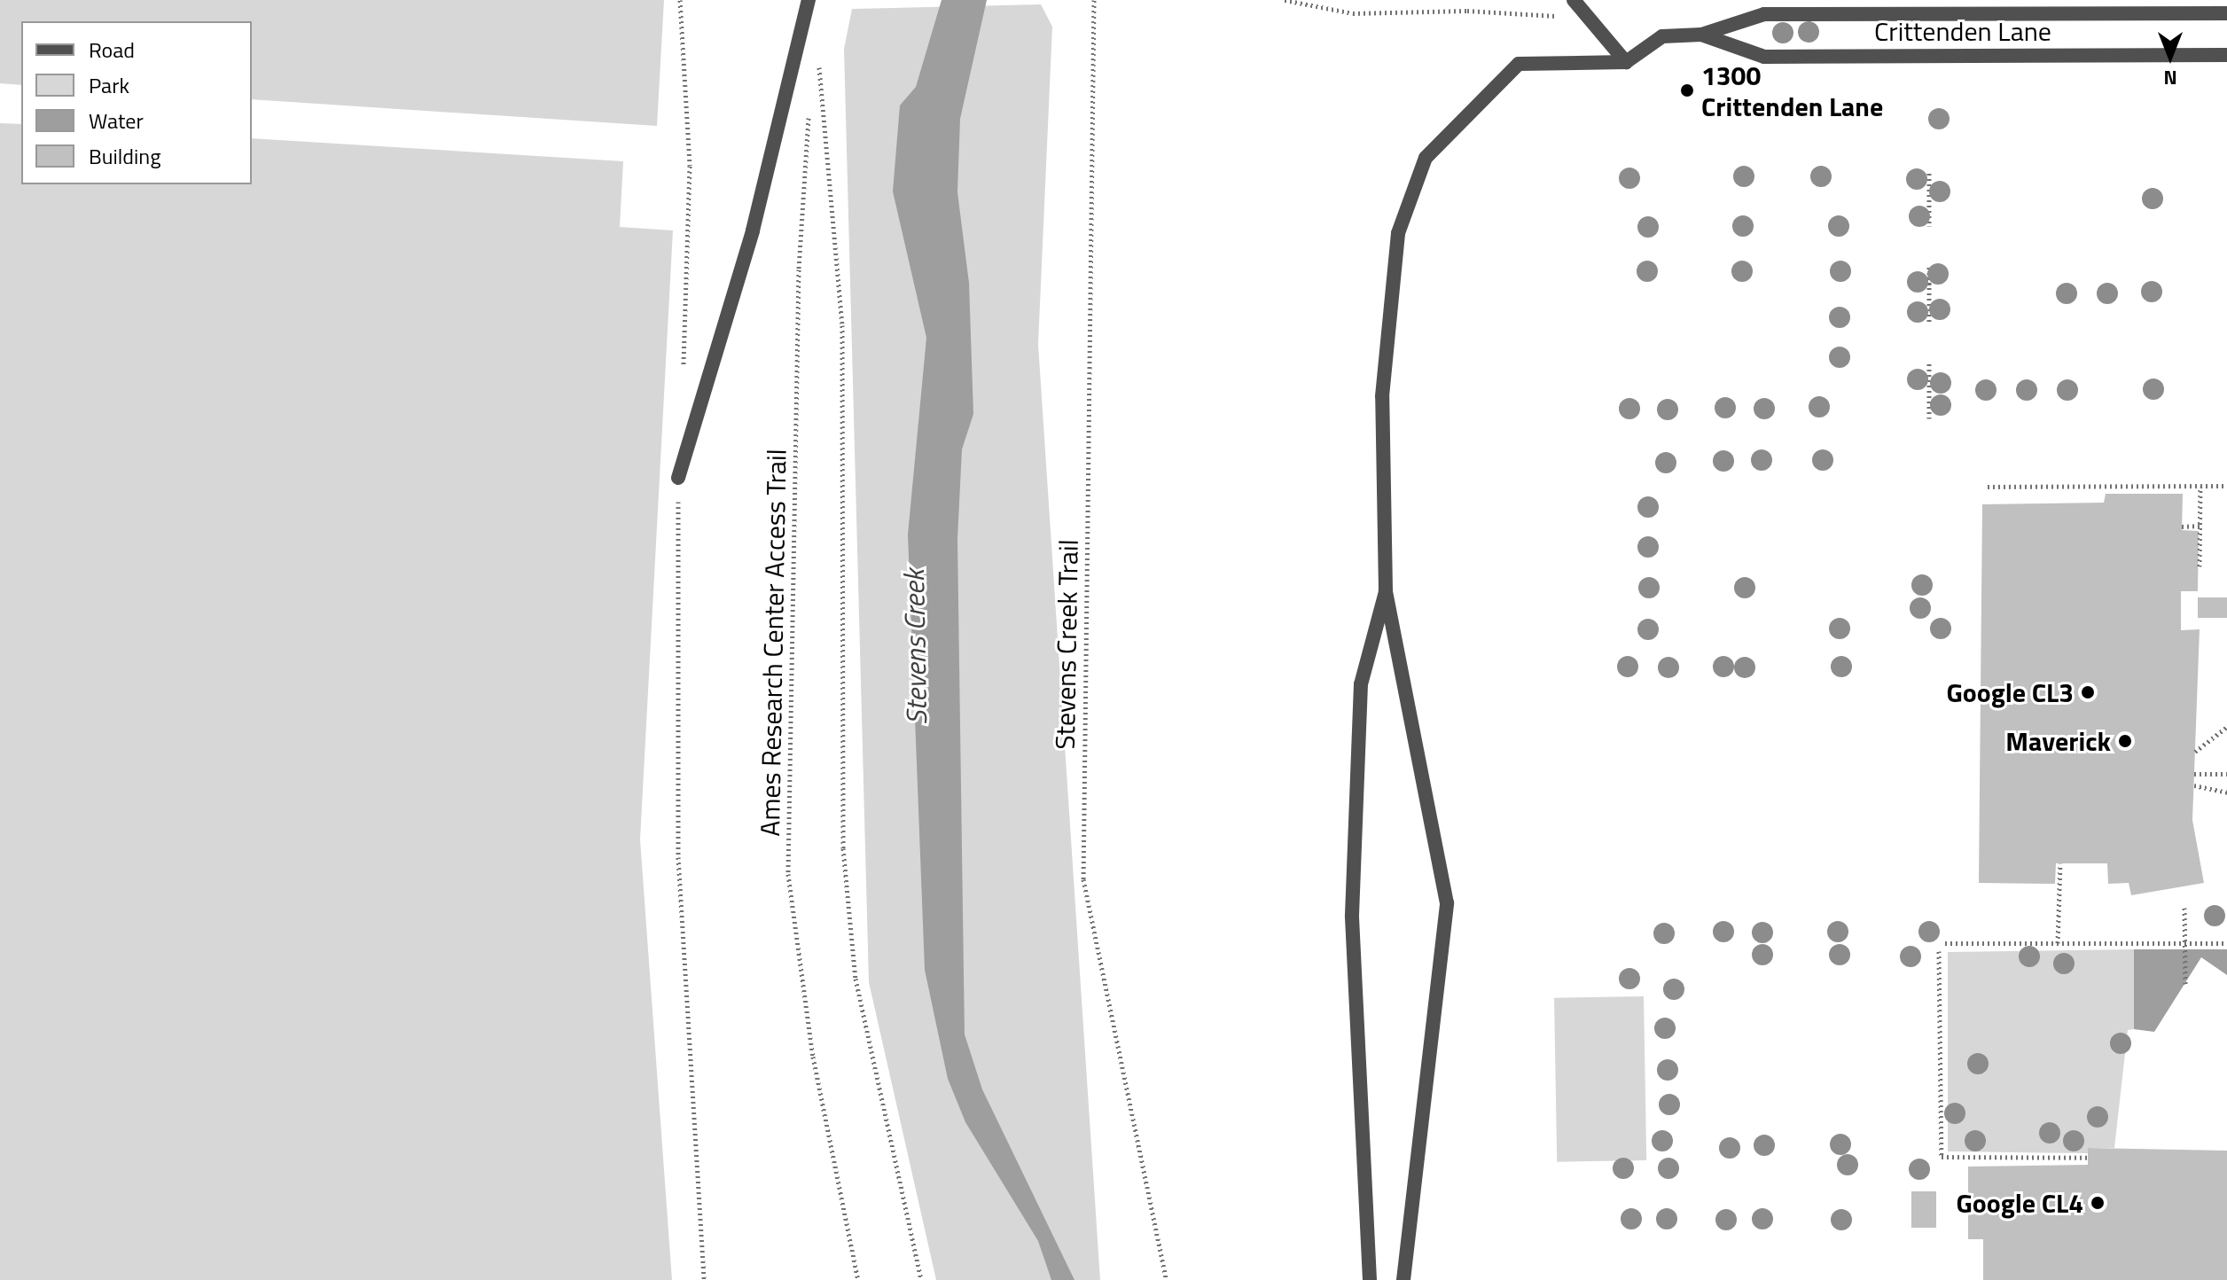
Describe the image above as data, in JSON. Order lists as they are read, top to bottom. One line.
{"streets":{"street":["Crittenden Lane"],"path":["Ames Research Center Access Trail","Stevens Creek Trail"]},"water":["Stevens Creek"],"places":["1300 Crittenden Lane","Google CL3","Maverick","Google CL4"],"legend":["Road","Park","Water","Building"],"north":"bottom"}
